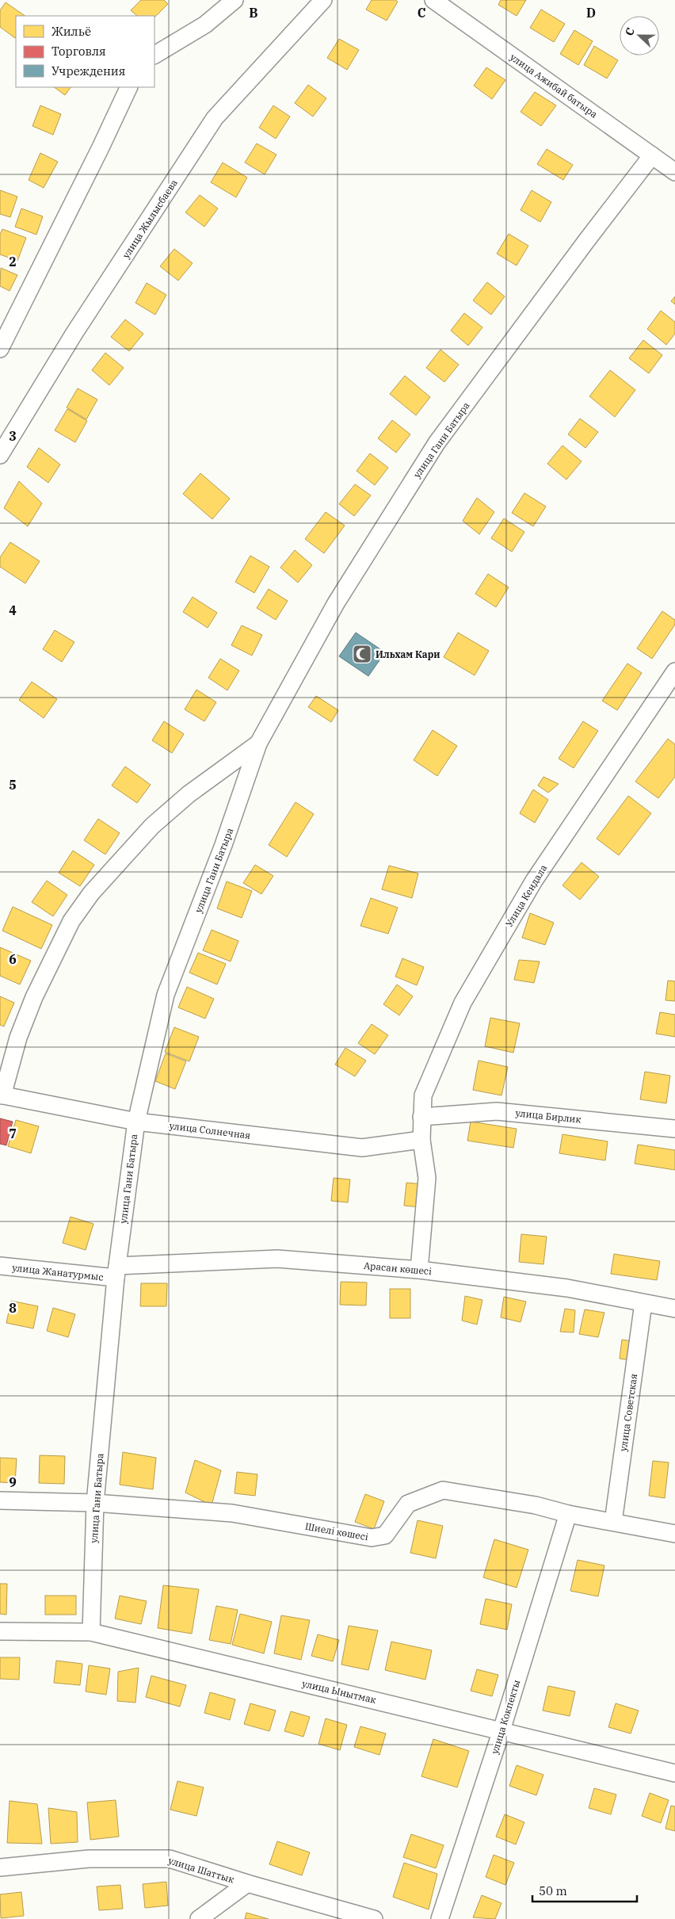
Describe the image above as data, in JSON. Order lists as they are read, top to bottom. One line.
{"streets":{"street":["улица Ажибай батыра","улица Жылысбаева","улица Гани Батыра","Улица Кендала","улица Бирлик","улица Солнечная","Арасан көшесі","улица Жанатурмыс","улица Советская","Шиелі көшесі","улица Ынытмак","улица Кокпекты","улица Шаттык"]},"crossings":[["улица Ажибай батыра","улица Гани Батыра"],["улица Гани Батыра","улица Солнечная"],["улица Гани Батыра","Арасан көшесі"],["улица Гани Батыра","улица Жанатурмыс"],["улица Гани Батыра","Шиелі көшесі"],["улица Гани Батыра","улица Ынытмак"],["Улица Кендала","улица Бирлик"],["Улица Кендала","улица Солнечная"],["Улица Кендала","Арасан көшесі"],["Арасан көшесі","улица Жанатурмыс"],["Арасан көшесі","улица Советская"],["улица Советская","Шиелі көшесі"],["Шиелі көшесі","улица Кокпекты"],["улица Ынытмак","улица Кокпекты"]],"places":{"mosque":["Ильхам Кари"]},"legend":["Жильё","Торговля","Учреждения"],"scale_bar":"50 m","north":"left","grid":{"columns":["B","C","D"],"rows":["2","3","4","5","6","7","8","9"]}}
